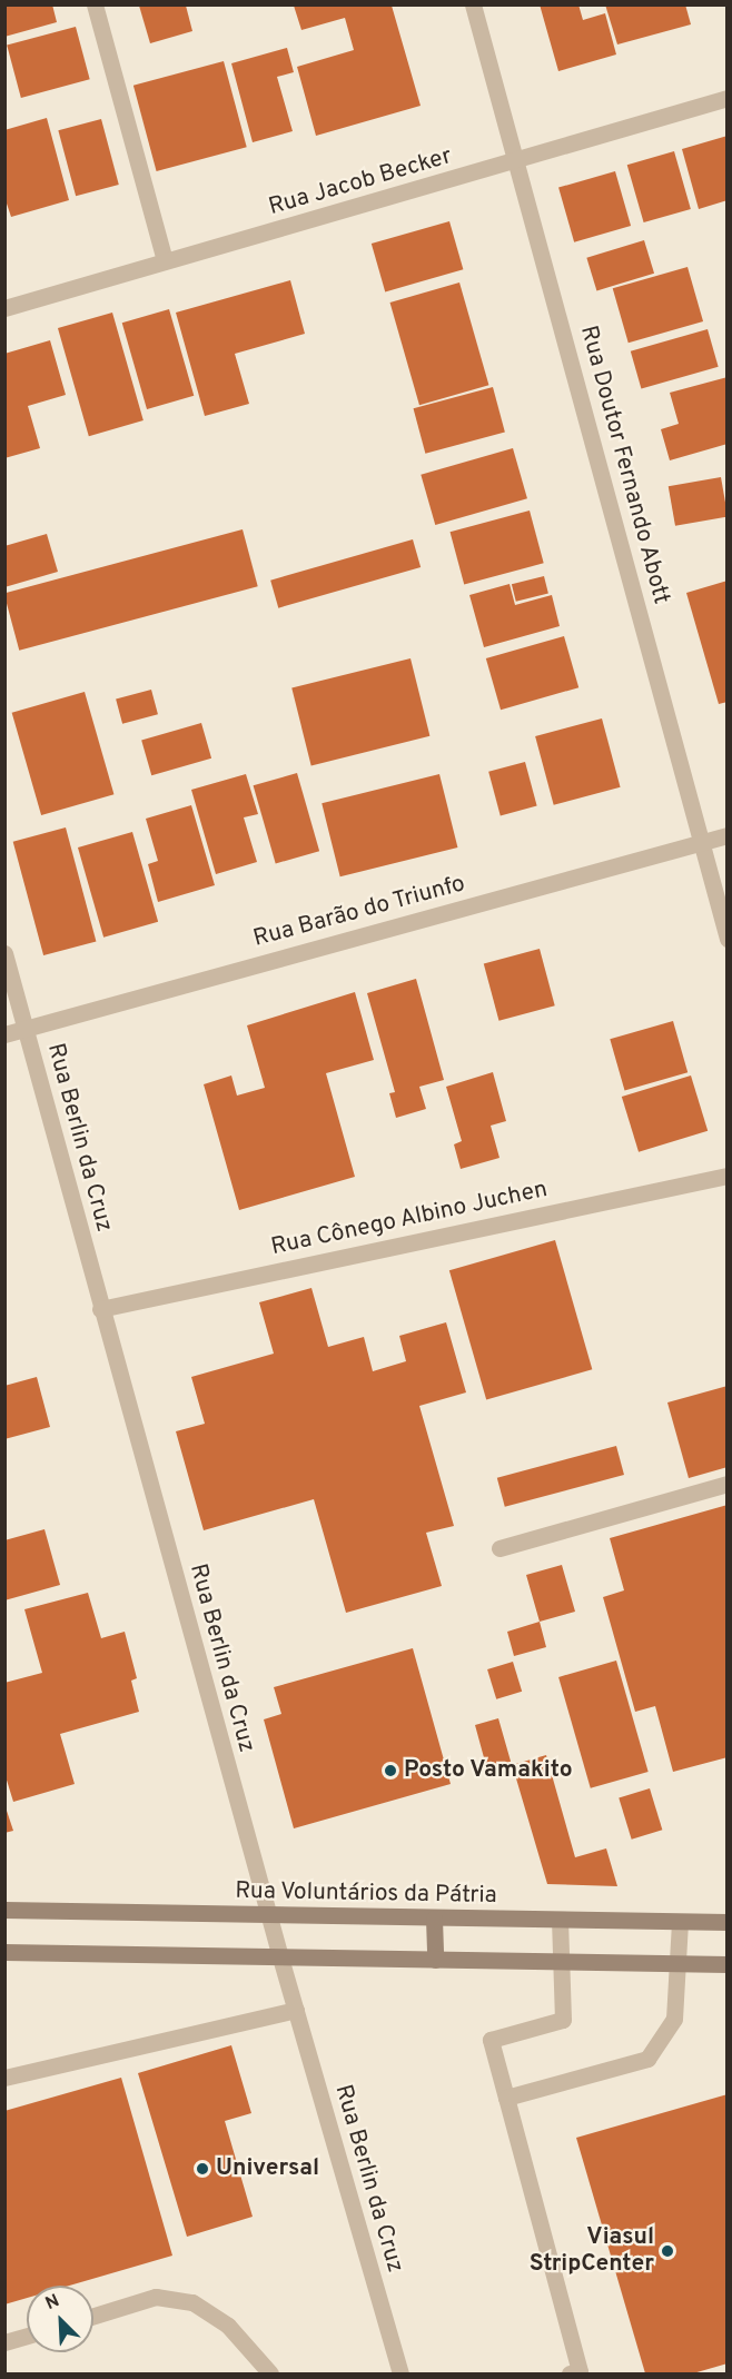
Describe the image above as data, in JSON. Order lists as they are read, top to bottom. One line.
{"streets":{"main road":["Rua Voluntários da Pátria"],"street":["Rua Jacob Becker","Rua Doutor Fernando Abott","Rua Barão do Triunfo","Rua Berlin da Cruz","Rua Cônego Albino Juchen"]},"crossings":[["Rua Jacob Becker","Rua Doutor Fernando Abott"],["Rua Doutor Fernando Abott","Rua Barão do Triunfo"],["Rua Barão do Triunfo","Rua Berlin da Cruz"],["Rua Berlin da Cruz","Rua Cônego Albino Juchen"],["Rua Berlin da Cruz","Rua Voluntários da Pátria"]],"places":["Posto Vamakito","Universal","Viasul StripCenter"],"north":"top left"}
